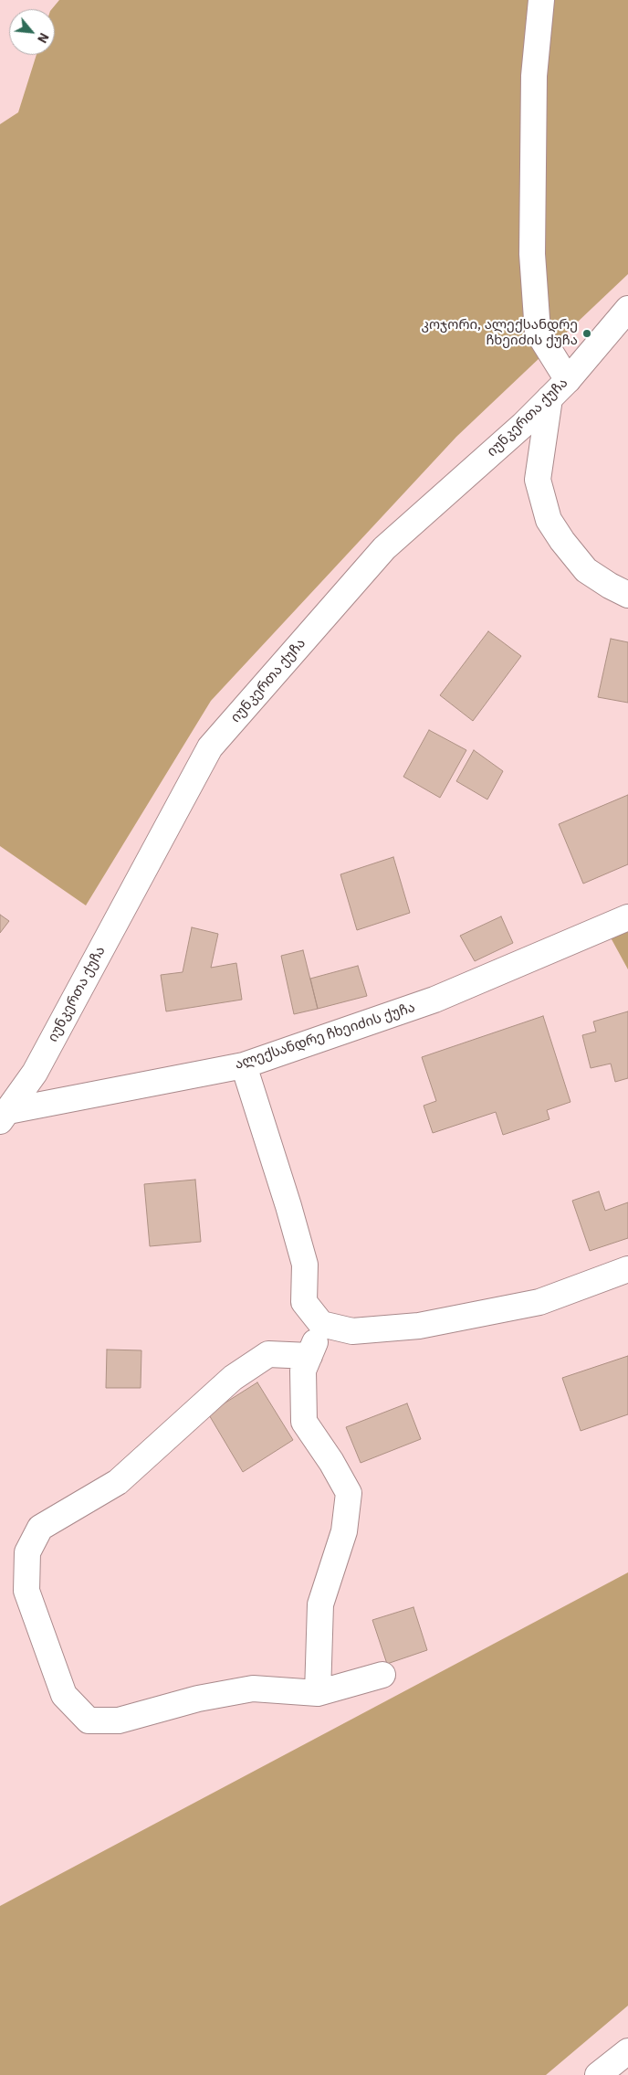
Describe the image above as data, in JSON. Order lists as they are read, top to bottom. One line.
{"streets":{"main road":["იუნკერთა ქუჩა","ალექსანდრე ჩხეიძის ქუჩა"]},"crossings":[["იუნკერთა ქუჩა","ალექსანდრე ჩხეიძის ქუჩა"]],"places":["კოჯორი, ალექსანდრე ჩხეიძის ქუჩა"],"north":"bottom right"}
